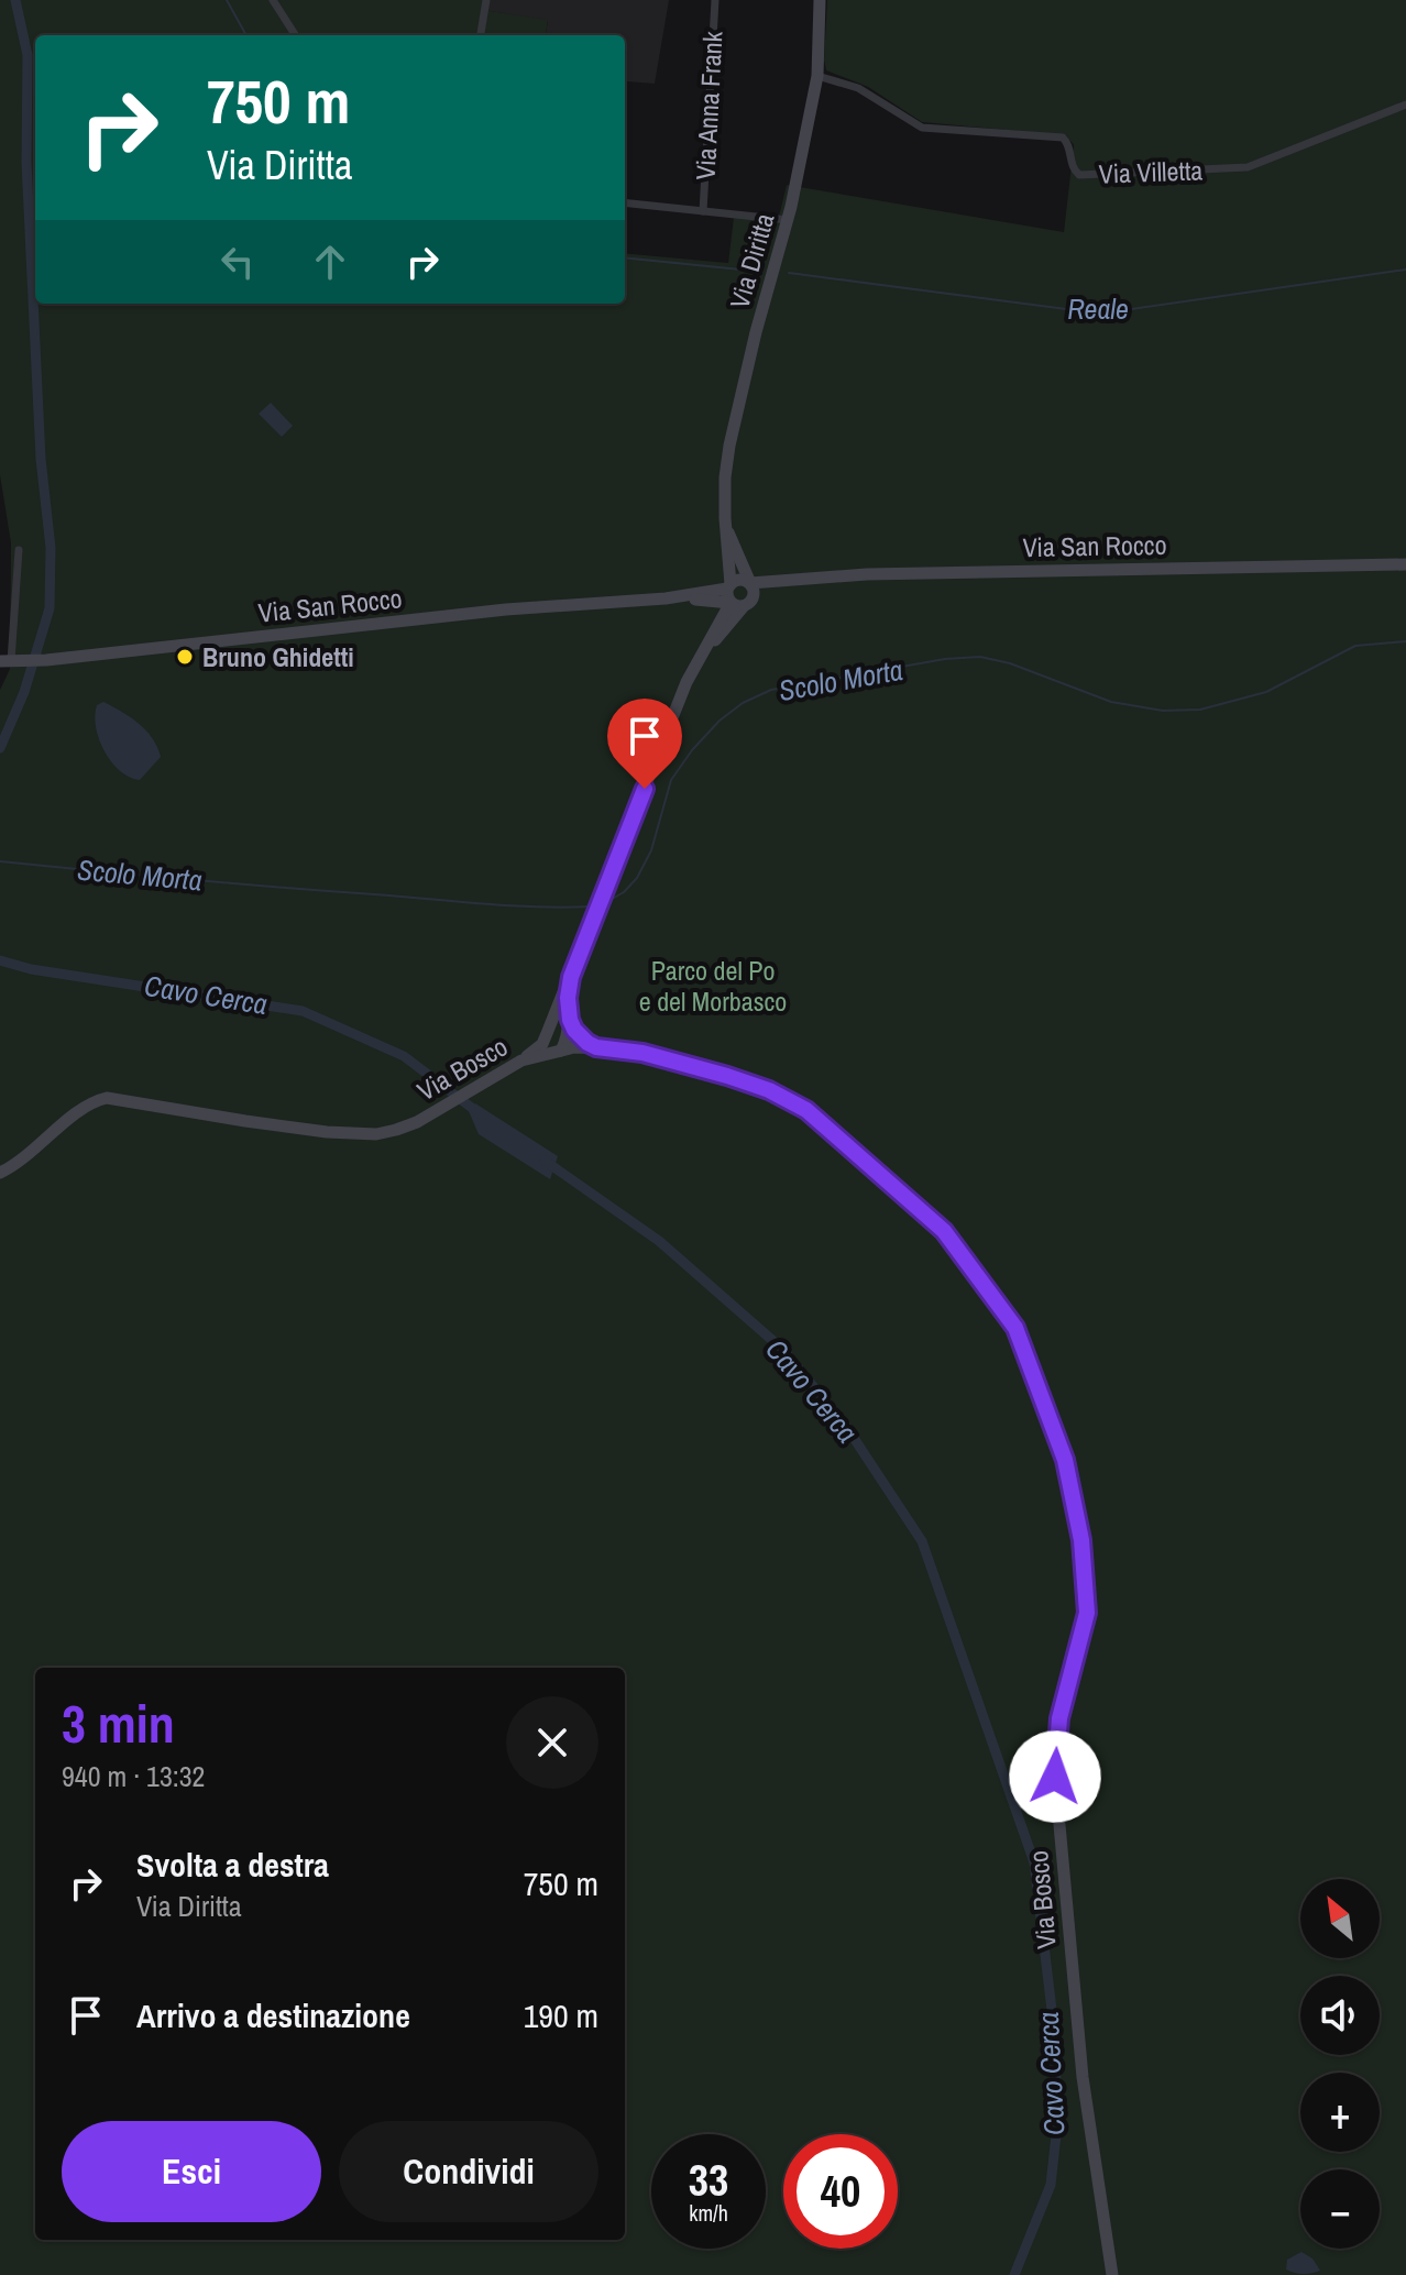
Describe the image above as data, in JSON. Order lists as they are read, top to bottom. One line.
{"streets":{"street":["Via Anna Frank","Via Villetta","Via Diritta","Via San Rocco","Via Bosco"]},"crossings":[["Via Villetta","Via Diritta"],["Via Diritta","Via San Rocco"]],"water":["Reale","Scolo Morta","Cavo Cerca"],"parks":["Parco del Po e del Morbasco"],"places":["Bruno Ghidetti"],"north":"top left","page":{"turn":["750 m","Via Diritta"],"heading":["3 min","940 m · 13:32"],"list":[{"name":"Svolta a destra","note":"Via Diritta","value":"750 m"},{"name":"Arrivo a destinazione","value":"190 m"}],"map_buttons":["+","−"],"buttons":["Esci","Condividi"],"speed":"33 km/h","limit":"40"}}
